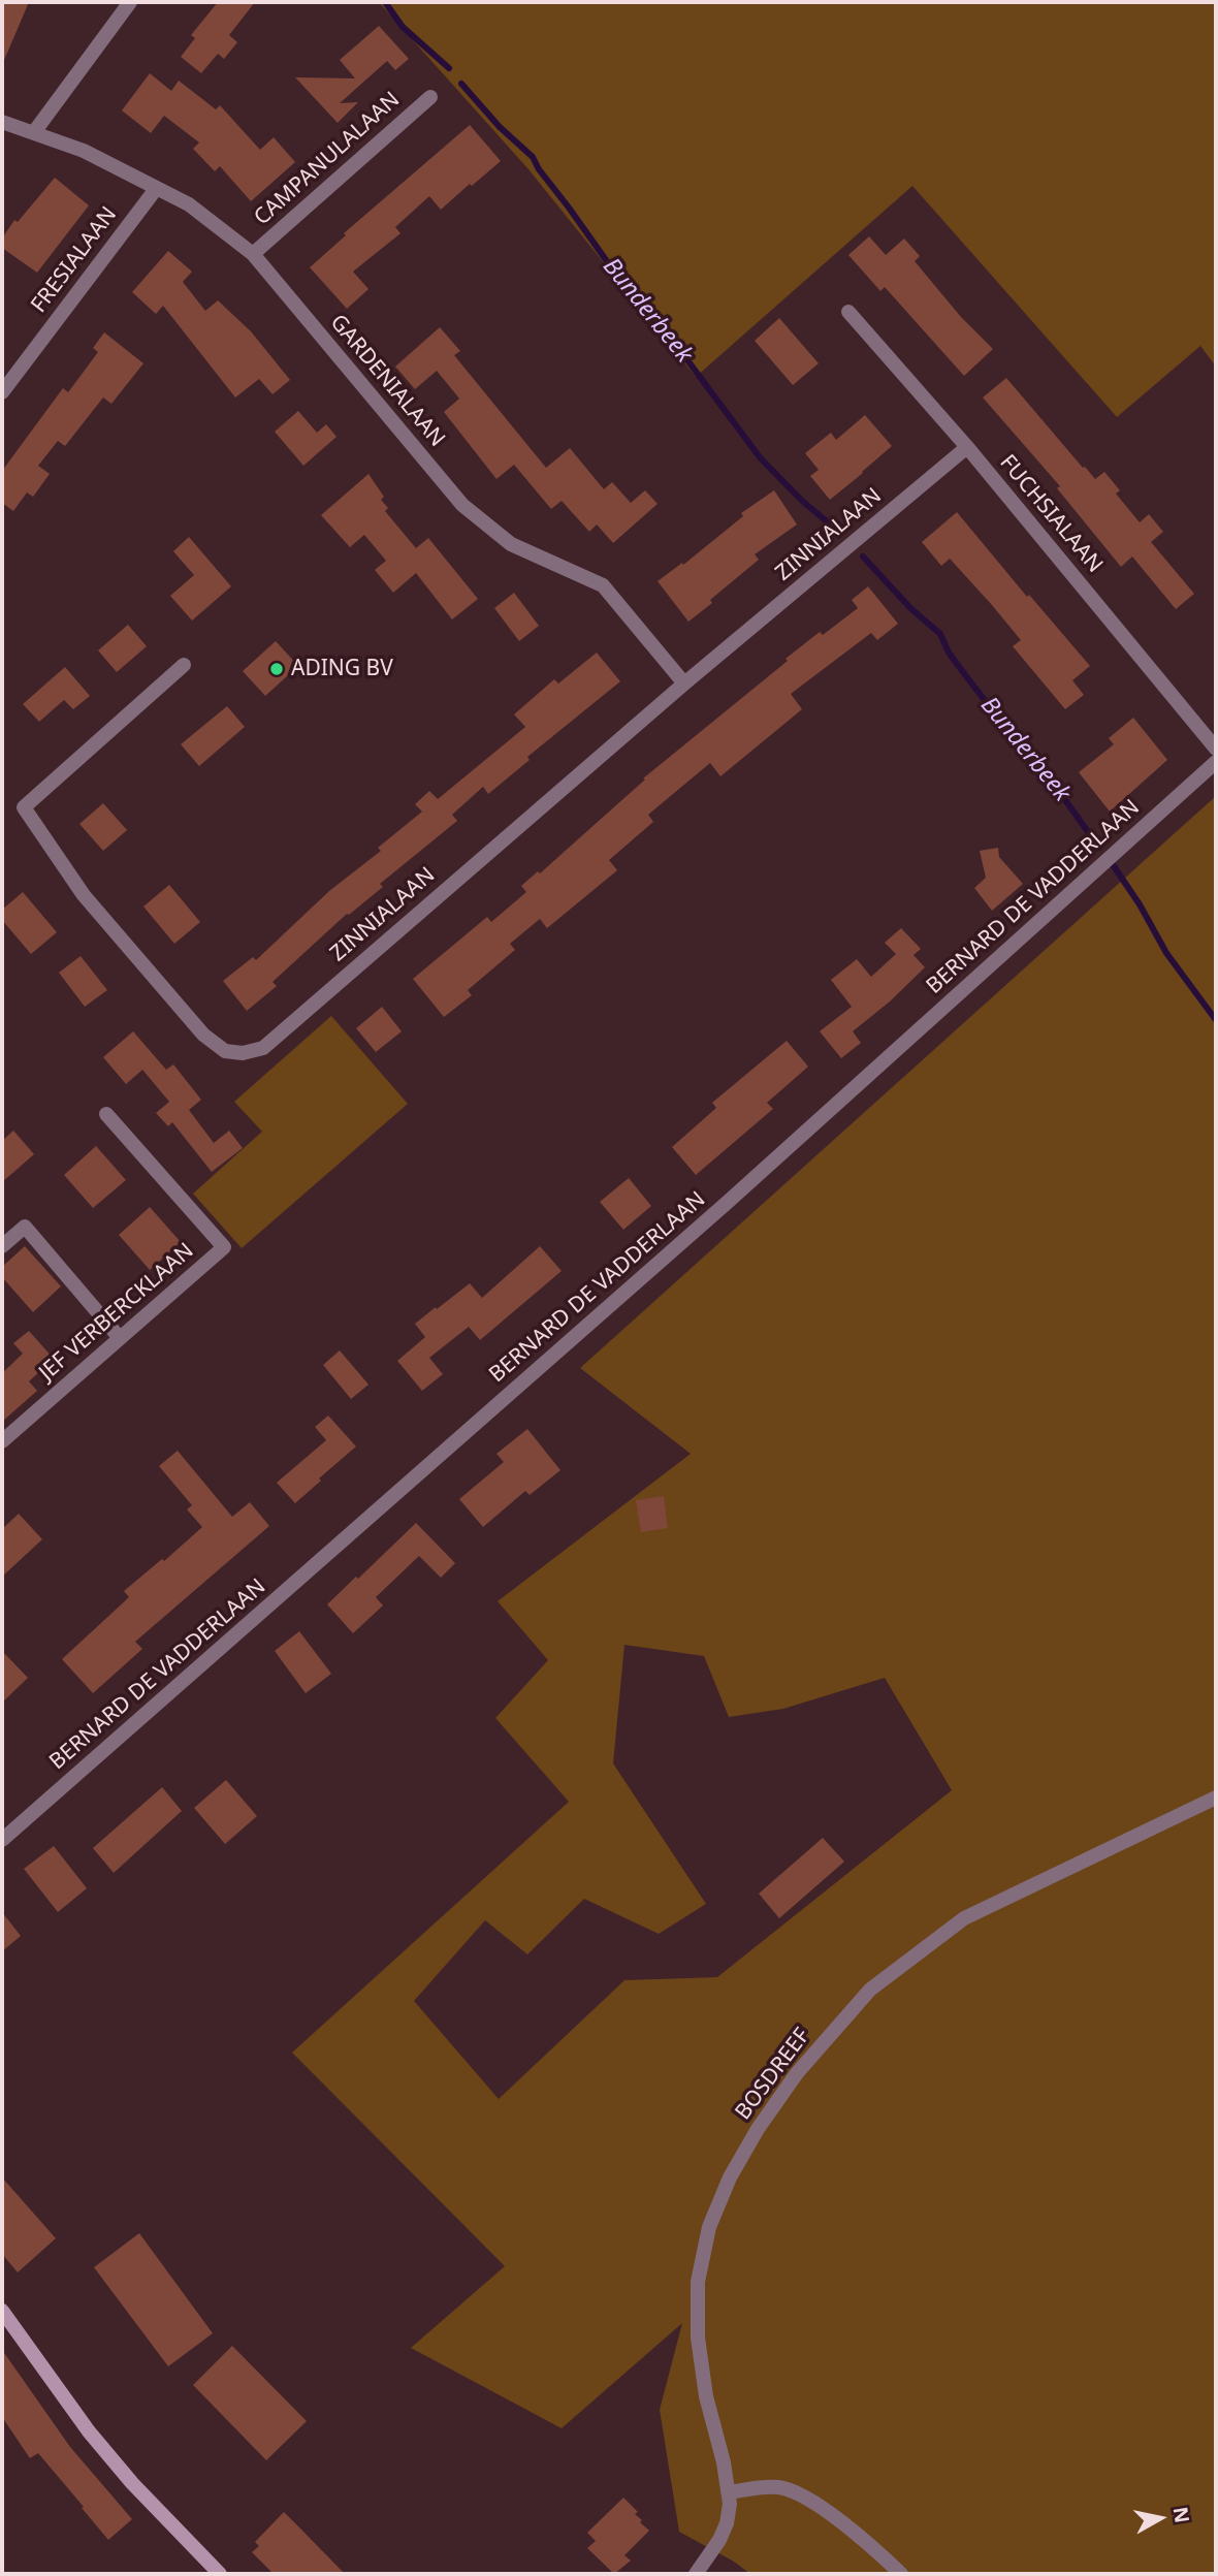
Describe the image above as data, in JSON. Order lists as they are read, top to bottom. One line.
{"streets":{"street":["CAMPANULALAAN","FRESIALAAN","GARDENIALAAN","FUCHSIALAAN","ZINNIALAAN","BERNARD DE VADDERLAAN","JEF VERBERCKLAAN","BOSDREEF"]},"crossings":[["CAMPANULALAAN","GARDENIALAAN"],["FRESIALAAN","GARDENIALAAN"],["GARDENIALAAN","ZINNIALAAN"],["FUCHSIALAAN","ZINNIALAAN"]],"water":["Bunderbeek"],"places":["ADING BV"],"north":"right"}
